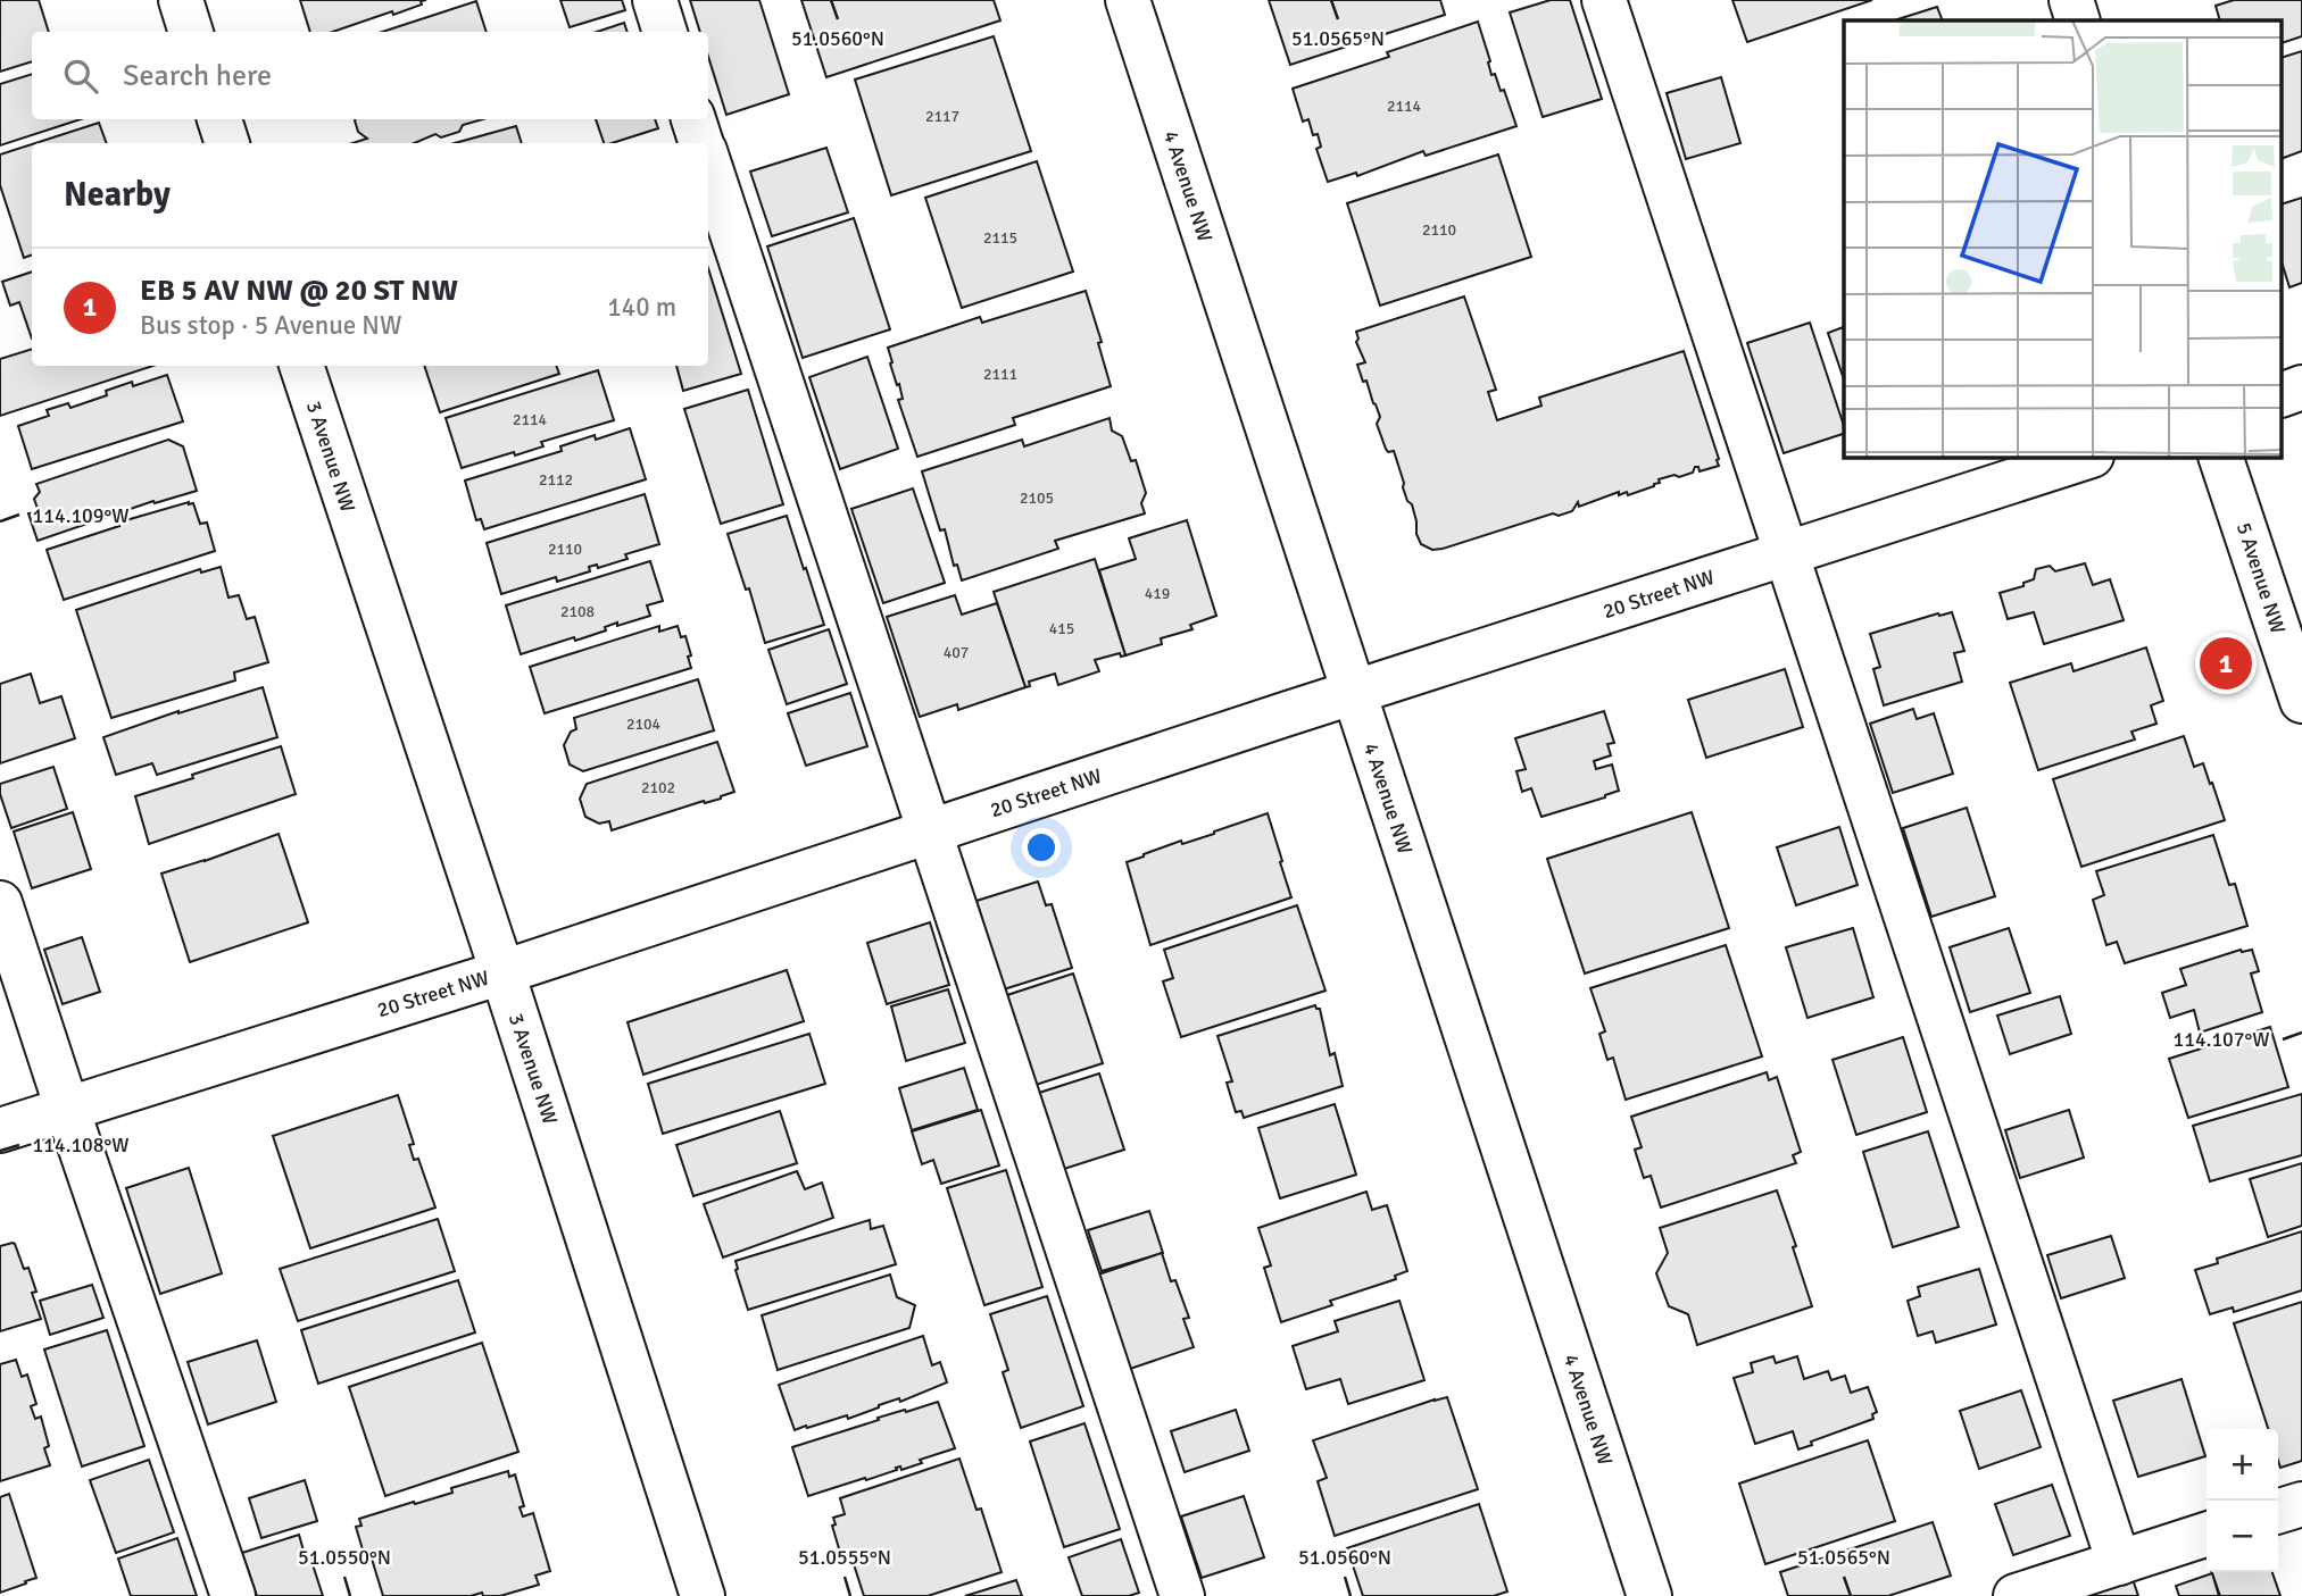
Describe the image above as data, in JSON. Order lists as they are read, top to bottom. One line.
{"streets":{"street":["4 Avenue NW","3 Avenue NW","5 Avenue NW","20 Street NW"]},"crossings":[["4 Avenue NW","20 Street NW"],["3 Avenue NW","20 Street NW"]],"house_numbers":["2114","2117","2110","2115","2111","2114","2112","2105","2110","419","2108","415","407","2104","2102"],"page":{"search":"Search here","heading":"Nearby","list":[{"mark":"1","name":"EB 5 AV NW @ 20 ST NW","note":"Bus stop · 5 Avenue NW","value":"140 m"}],"pins":"1","map_buttons":["+","−"]},"coordinates":["51.0560°N","51.0565°N","114.109°W","114.107°W","114.108°W","51.0550°N","51.0555°N"]}
